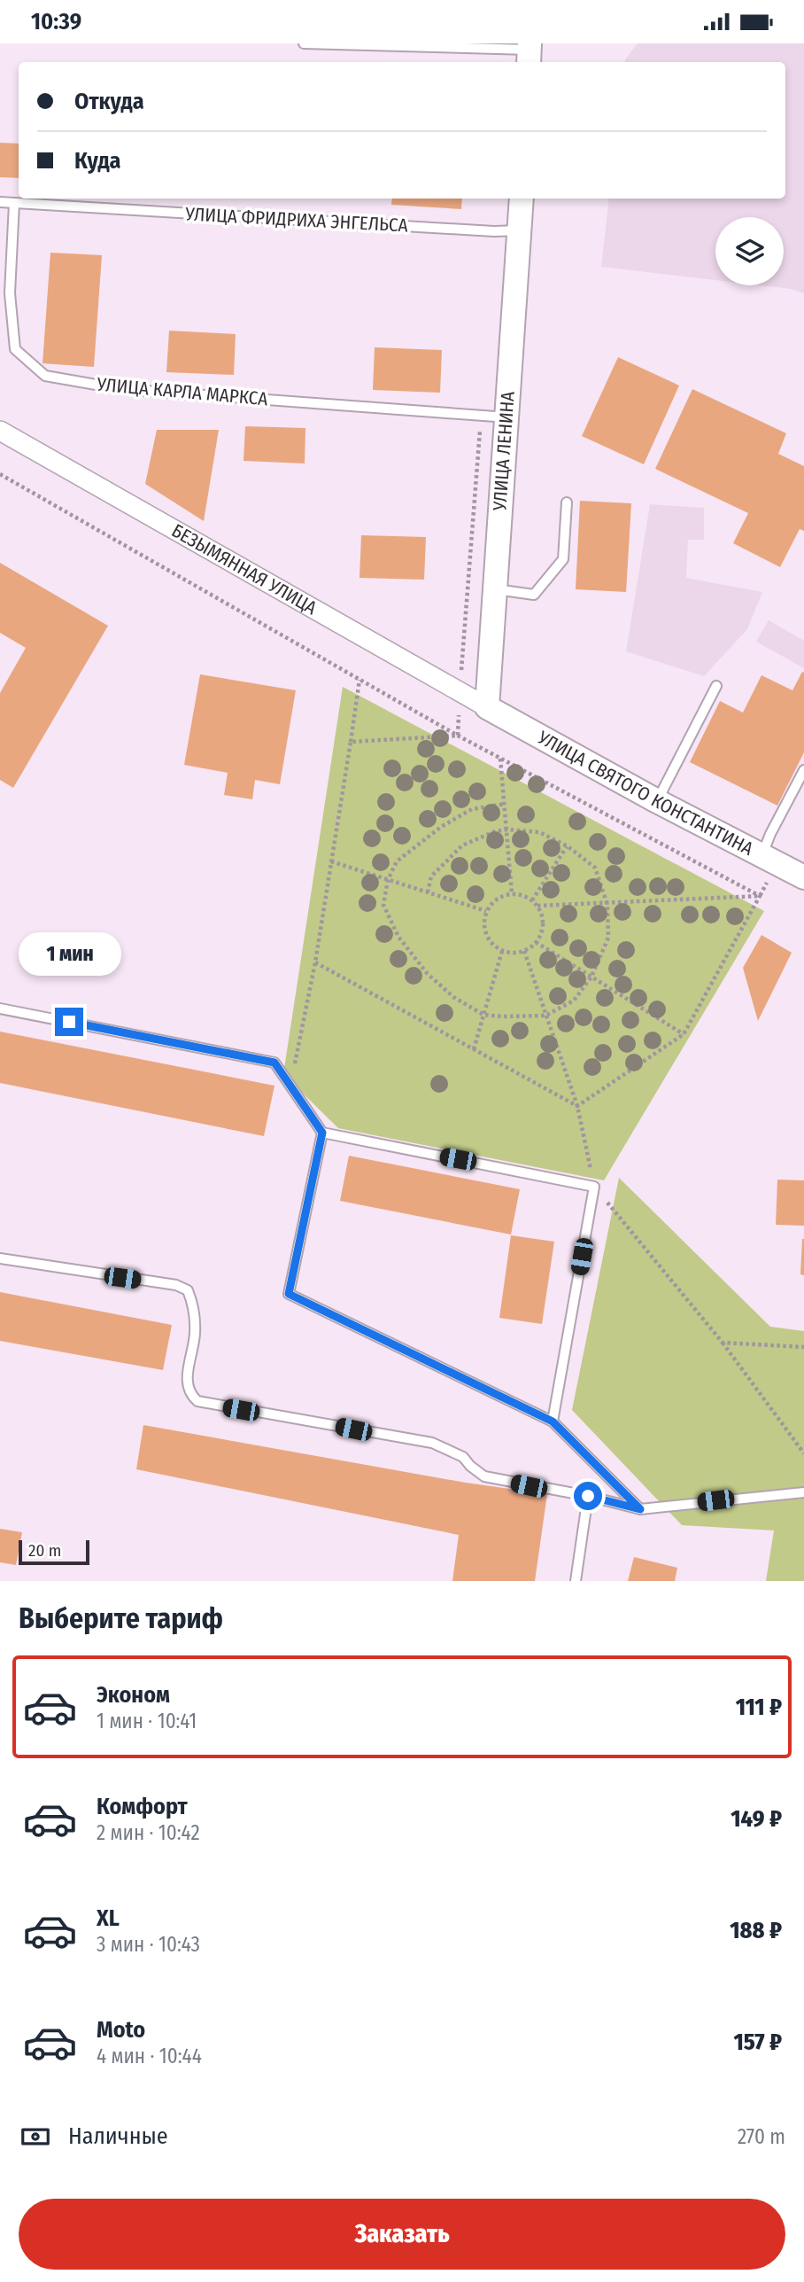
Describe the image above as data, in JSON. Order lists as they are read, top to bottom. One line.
{"streets":{"street":["УЛИЦА ЛЕНИНА","БЕЗЫМЯННАЯ УЛИЦА","УЛИЦА СВЯТОГО КОНСТАНТИНА"],"lane":["УЛИЦА ФРИДРИХА ЭНГЕЛЬСА","УЛИЦА КАРЛА МАРКСА"]},"crossings":[["УЛИЦА ФРИДРИХА ЭНГЕЛЬСА","УЛИЦА КАРЛА МАРКСА"],["УЛИЦА ФРИДРИХА ЭНГЕЛЬСА","УЛИЦА ЛЕНИНА"],["УЛИЦА КАРЛА МАРКСА","УЛИЦА ЛЕНИНА"],["УЛИЦА ЛЕНИНА","БЕЗЫМЯННАЯ УЛИЦА"],["УЛИЦА ЛЕНИНА","УЛИЦА СВЯТОГО КОНСТАНТИНА"],["БЕЗЫМЯННАЯ УЛИЦА","УЛИЦА СВЯТОГО КОНСТАНТИНА"]],"scale_bar":"20 m","page":{"status":"10:39","banner":["Откуда","Куда"],"bubble":"1 мин","scale":"20 m","heading":"Выберите тариф","list":[{"name":"Эконом","note":"1 мин · 10:41","value":"111 ₽"},{"name":"Комфорт","note":"2 мин · 10:42","value":"149 ₽"},{"name":"XL","note":"3 мин · 10:43","value":"188 ₽"},{"name":"Moto","note":"4 мин · 10:44","value":"157 ₽"}],"pay":["Наличные","270 m"],"buttons":"Заказать"}}
